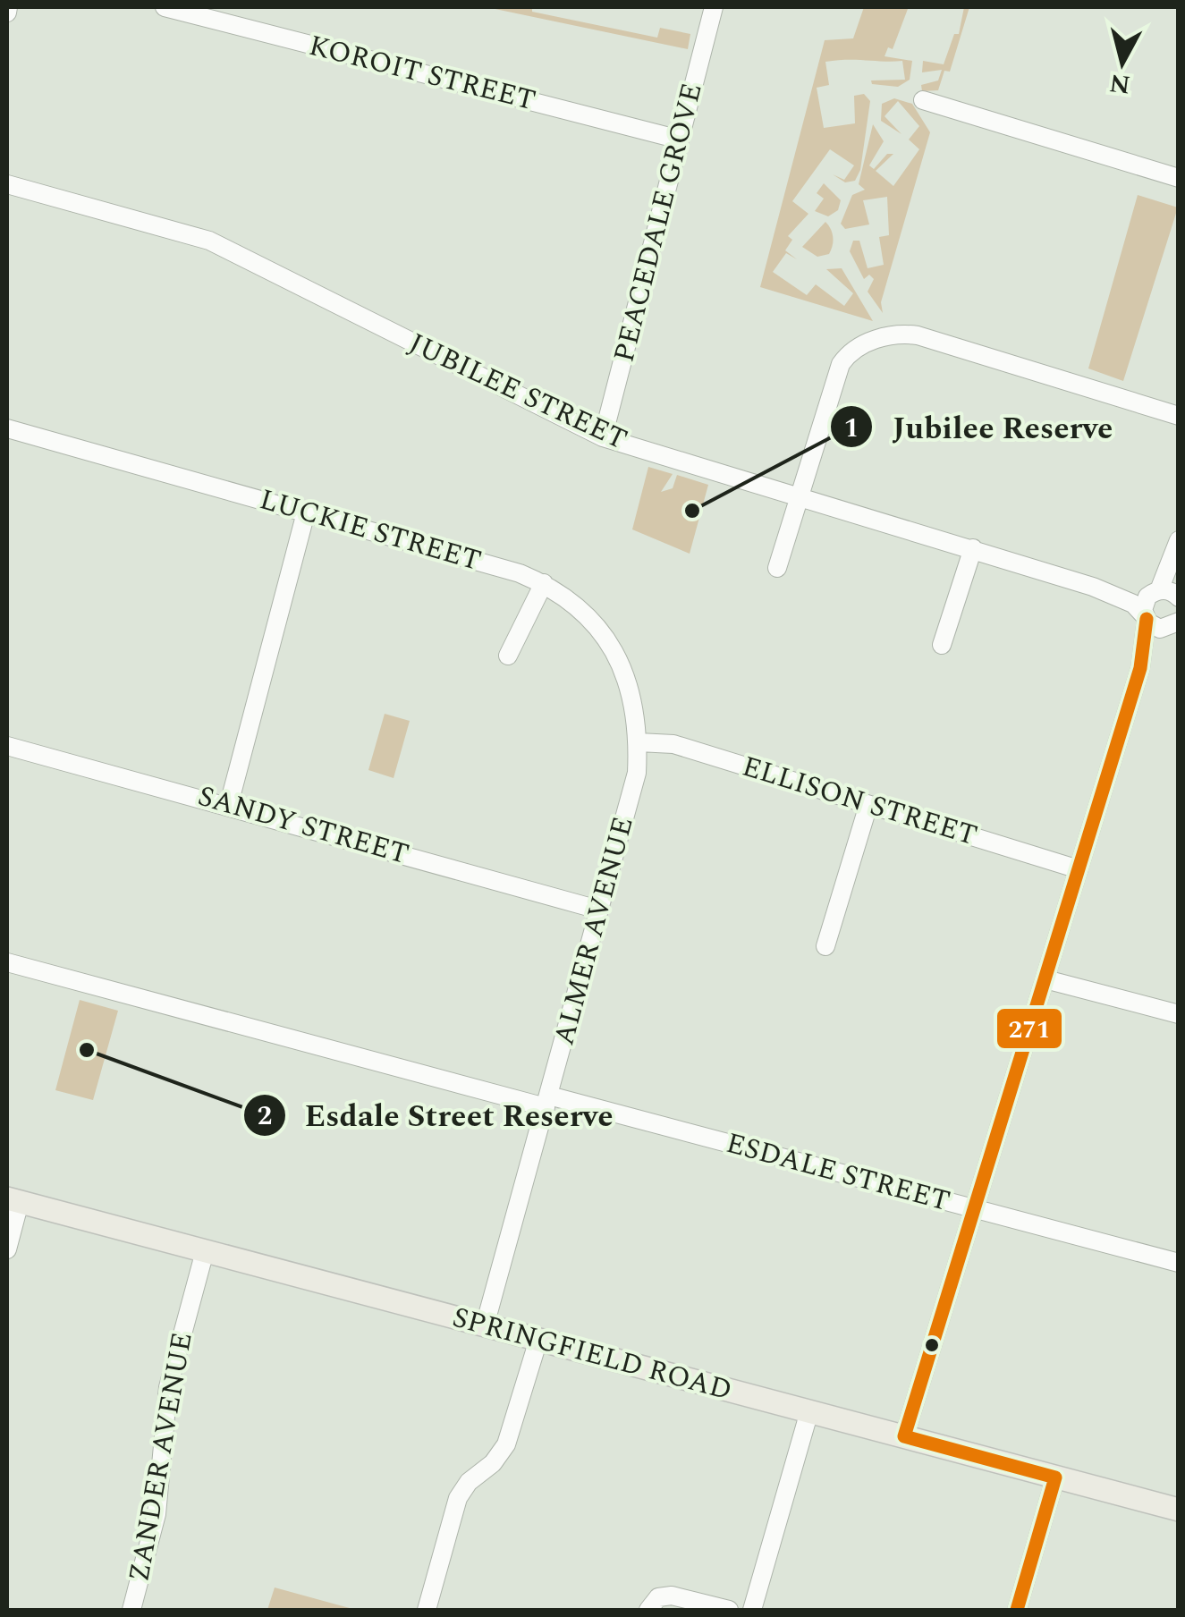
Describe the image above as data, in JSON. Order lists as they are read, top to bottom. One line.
{"streets":{"main road":["SPRINGFIELD ROAD"],"street":["KOROIT STREET","PEACEDALE GROVE","JUBILEE STREET","LUCKIE STREET","ELLISON STREET","SANDY STREET","ALMER AVENUE","ESDALE STREET","ZANDER AVENUE"]},"crossings":[["KOROIT STREET","PEACEDALE GROVE"],["PEACEDALE GROVE","JUBILEE STREET"],["LUCKIE STREET","ELLISON STREET"],["LUCKIE STREET","ALMER AVENUE"],["ELLISON STREET","ALMER AVENUE"],["SANDY STREET","ALMER AVENUE"],["ALMER AVENUE","ESDALE STREET"],["ALMER AVENUE","SPRINGFIELD ROAD"],["SPRINGFIELD ROAD","ZANDER AVENUE"]],"places":["Jubilee Reserve","Esdale Street Reserve"],"lines":["transit line 271"],"north":"bottom"}
